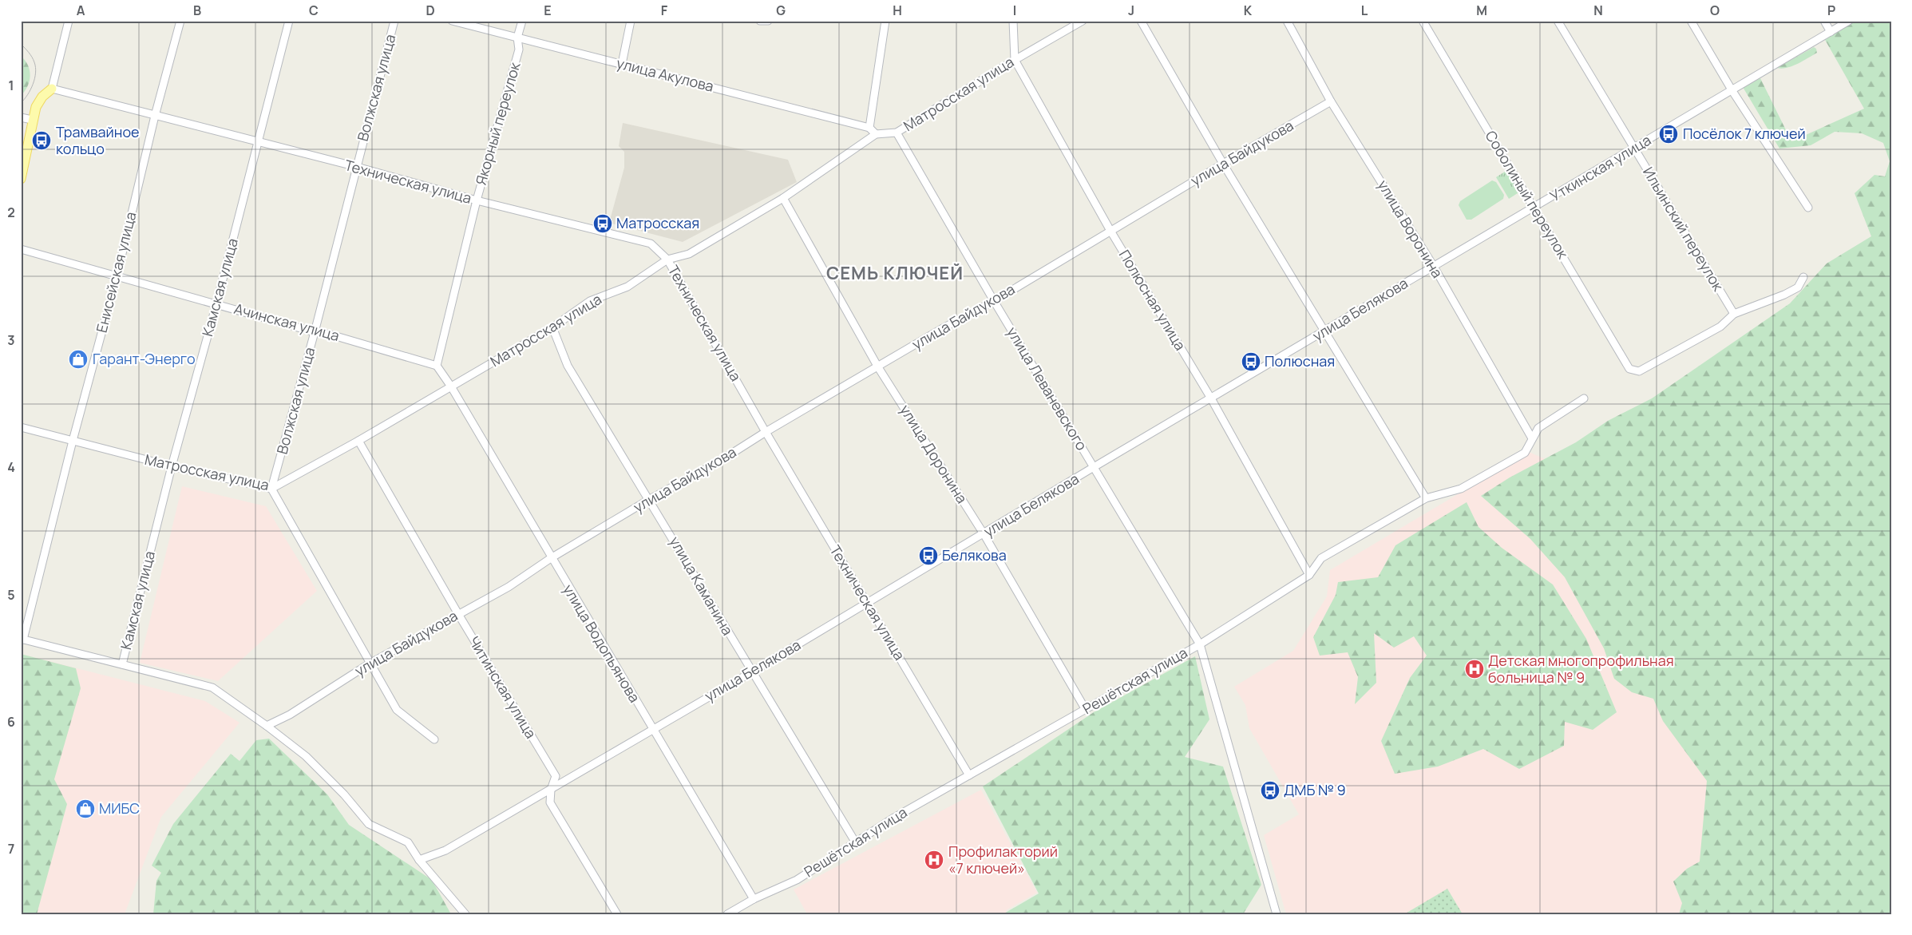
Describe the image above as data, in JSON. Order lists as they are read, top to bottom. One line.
{"streets":{"street":["улица Акулова","Волжская улица","Матросская улица","Якорный переулок","улица Байдукова","Уткинская улица","Техническая улица","Соболиный переулок","улица Воронина","Ильинский переулок","Енисейская улица","Камская улица","Полюсная улица","улица Белякова","Ачинская улица","улица Леваневского","улица Доронина","улица Каманина","улица Водопьянова","Решётская улица","Читинская улица"]},"crossings":[["улица Акулова","Якорный переулок"],["Волжская улица","Матросская улица"],["Волжская улица","Техническая улица"],["Волжская улица","Ачинская улица"],["Матросская улица","Техническая улица"],["Матросская улица","Енисейская улица"],["Матросская улица","Камская улица"],["Матросская улица","Полюсная улица"],["Матросская улица","улица Леваневского"],["Матросская улица","улица Доронина"],["Матросская улица","улица Каманина"],["Матросская улица","улица Водопьянова"],["Матросская улица","Читинская улица"],["Якорный переулок","Техническая улица"],["Якорный переулок","Ачинская улица"],["улица Байдукова","Техническая улица"],["улица Байдукова","улица Воронина"],["улица Байдукова","Полюсная улица"],["улица Байдукова","улица Леваневского"],["улица Байдукова","улица Доронина"],["улица Байдукова","улица Каманина"],["улица Байдукова","улица Водопьянова"],["улица Байдукова","Читинская улица"],["Уткинская улица","Соболиный переулок"],["Уткинская улица","улица Воронина"],["Уткинская улица","Ильинский переулок"],["Уткинская улица","улица Белякова"],["Техническая улица","Енисейская улица"],["Техническая улица","Камская улица"],["Техническая улица","улица Белякова"],["Техническая улица","Решётская улица"],["Соболиный переулок","Ильинский переулок"],["улица Воронина","улица Белякова"],["улица Воронина","Решётская улица"],["Енисейская улица","Ачинская улица"],["Камская улица","Ачинская улица"],["Полюсная улица","улица Белякова"],["Полюсная улица","Решётская улица"],["улица Белякова","улица Леваневского"],["улица Белякова","улица Доронина"],["улица Белякова","улица Каманина"],["улица Белякова","улица Водопьянова"],["улица Белякова","Читинская улица"],["улица Леваневского","Решётская улица"],["улица Доронина","Решётская улица"],["улица Каманина","Решётская улица"],["улица Водопьянова","Решётская улица"]],"districts":["СЕМЬ КЛЮЧЕЙ"],"places":{"bus stop":["Посёлок 7 ключей","Трамвайное кольцо","Матросская","Полюсная","Белякова","ДМБ № 9"],"shop":["Гарант-Энерго","МИБС"],"hospital":["Детская многопрофильная больница № 9","Профилакторий «7 ключей»"]},"grid":{"columns":["A","B","C","D","E","F","G","H","I","J","K","L","M","N","O","P"],"rows":["1","2","3","4","5","6","7"]}}
